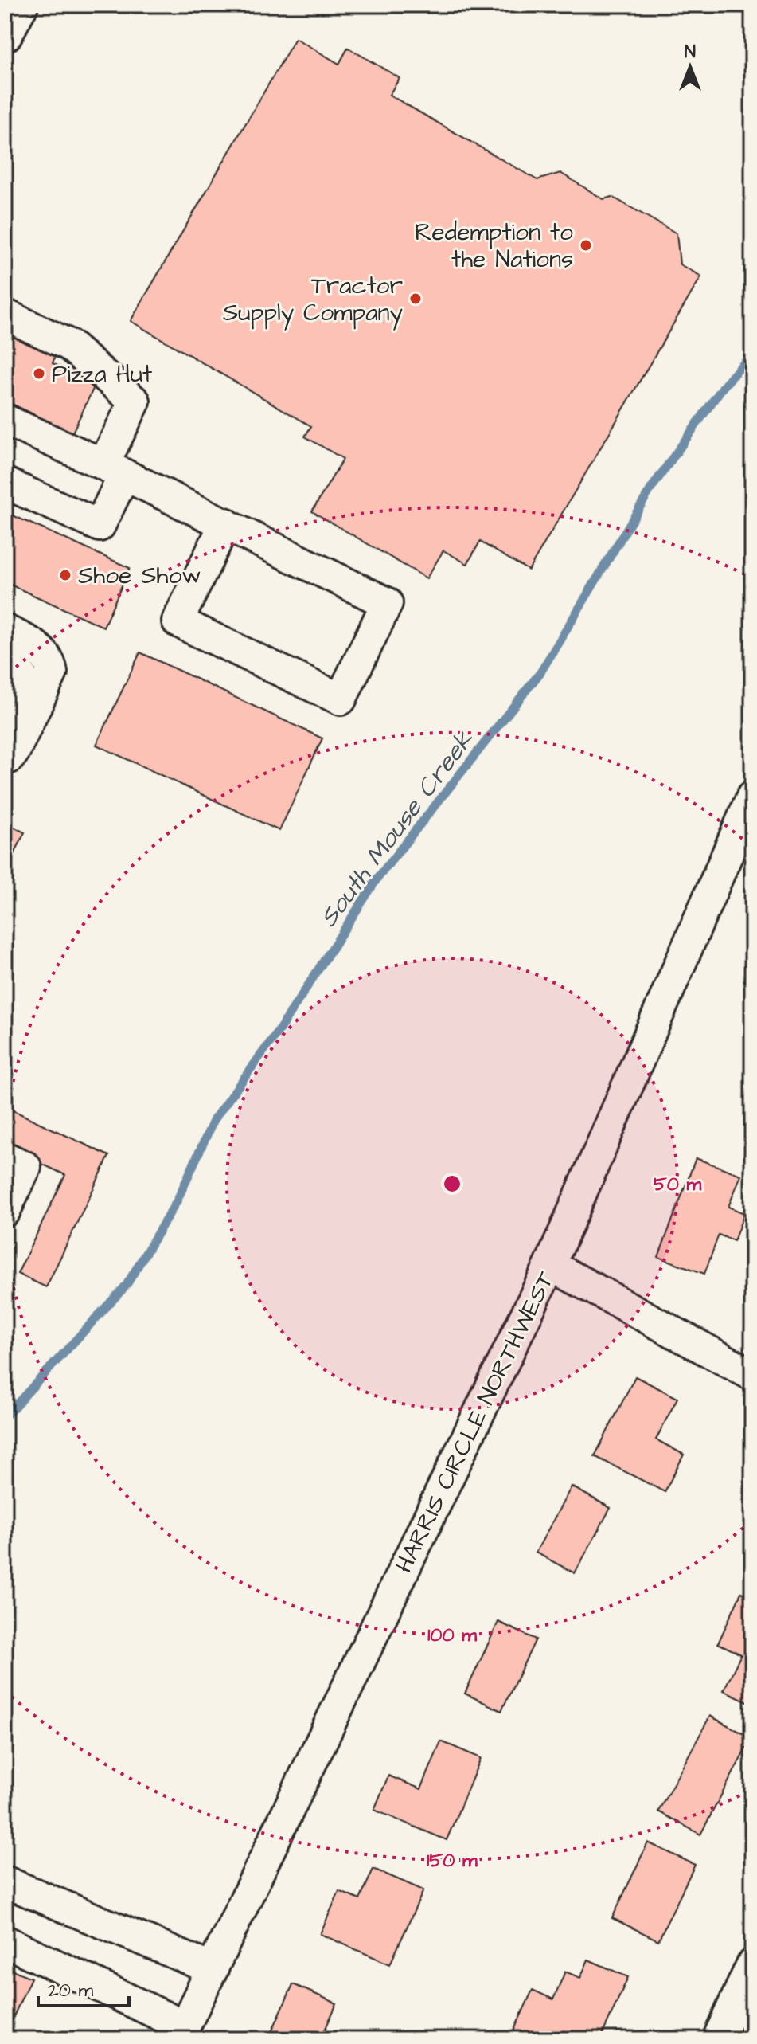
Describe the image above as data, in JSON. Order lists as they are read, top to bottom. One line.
{"streets":{"street":["HARRIS CIRCLE NORTHWEST"]},"water":["South Mouse Creek"],"places":["Redemption to the Nations","Tractor Supply Company","Pizza Hut","Shoe Show"],"scale_bar":"20 m","north":"top","rings":["50 m","100 m","150 m"]}
